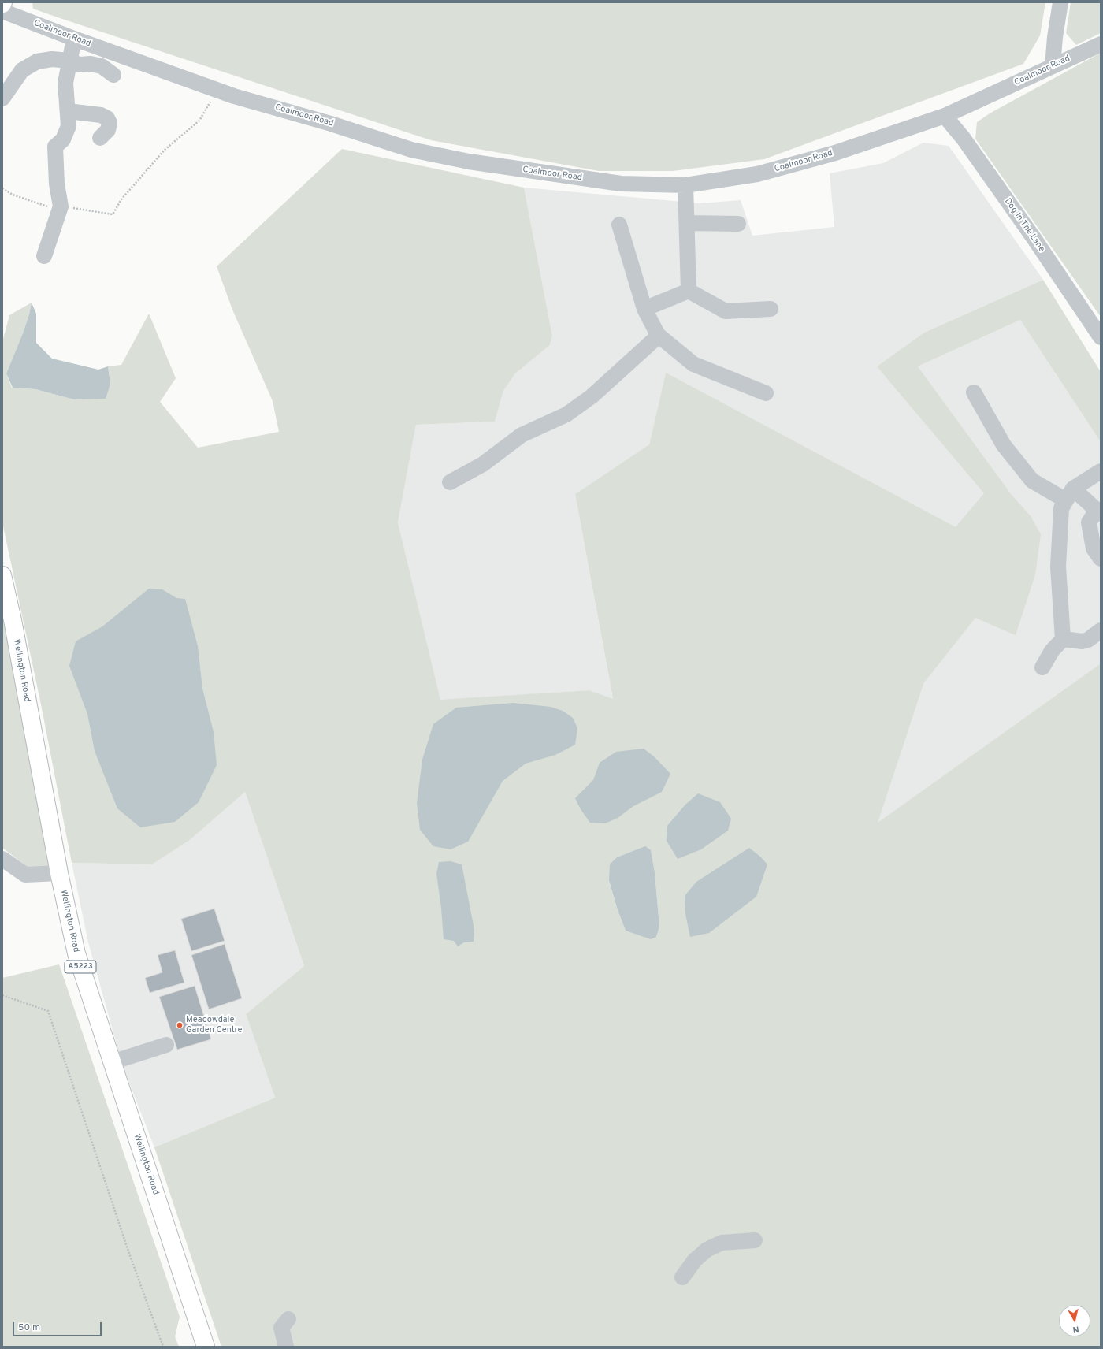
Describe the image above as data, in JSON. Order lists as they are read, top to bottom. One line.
{"streets":{"main road":["Wellington Road","A5223"],"street":["Coalmoor Road","Dog In The Lane"]},"crossings":[["Coalmoor Road","Dog In The Lane"]],"places":["Meadowdale Garden Centre"],"scale_bar":"50 m","north":"bottom"}
